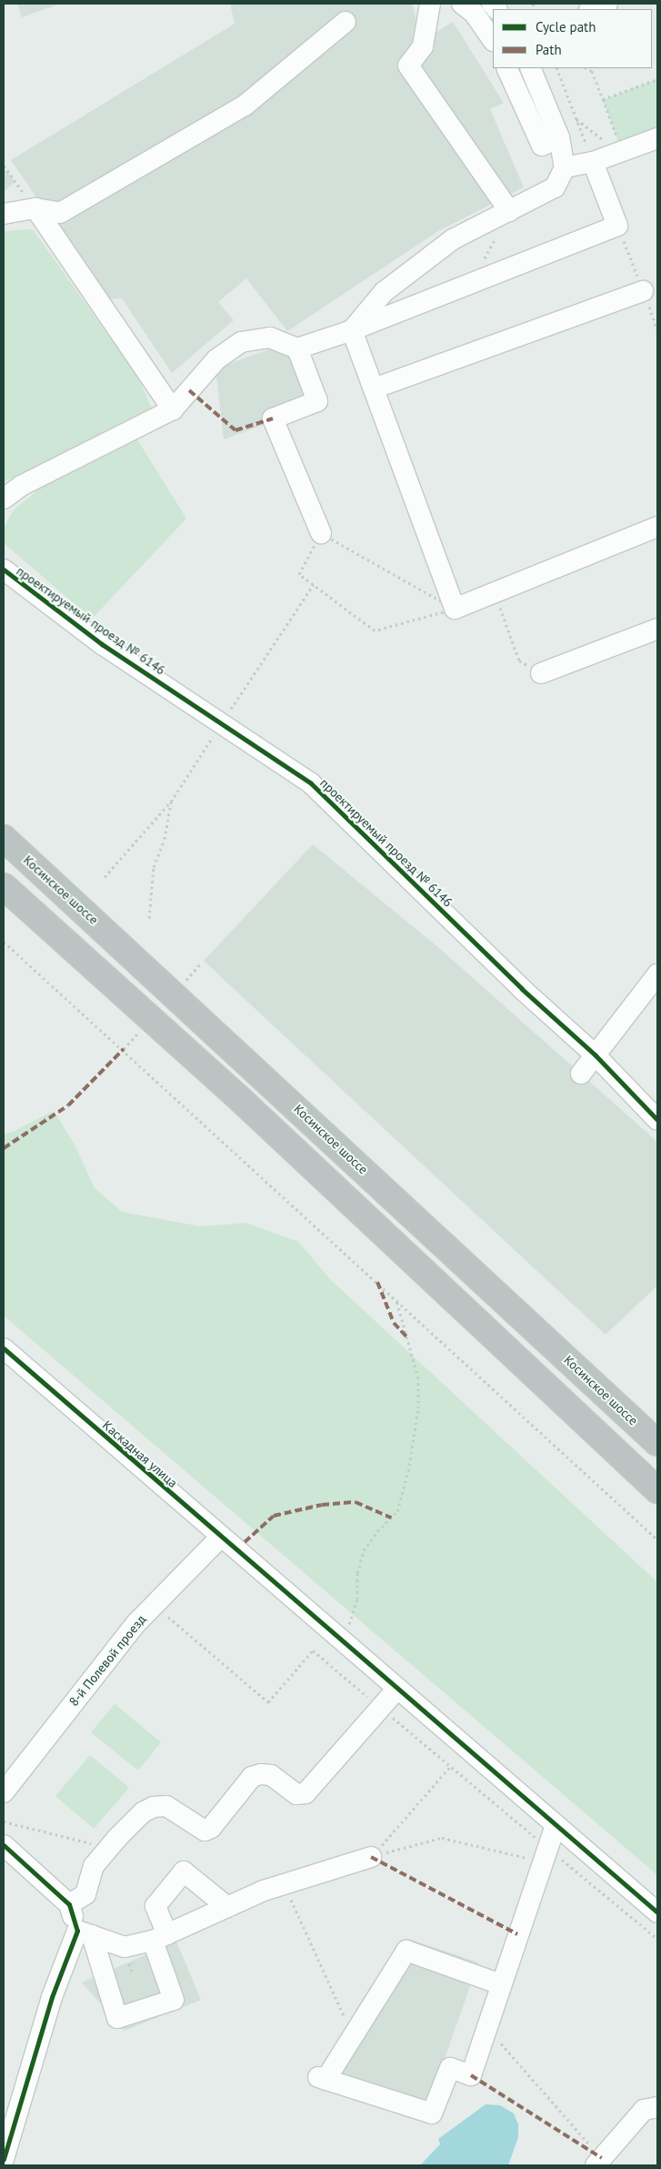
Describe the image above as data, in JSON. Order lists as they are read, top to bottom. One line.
{"streets":{"highway":["Косинское шоссе"],"street":["проектируемый проезд № 6146","Каскадная улица","8-й Полевой проезд"]},"crossings":[["Каскадная улица","8-й Полевой проезд"]],"legend":["Cycle path","Path"]}
